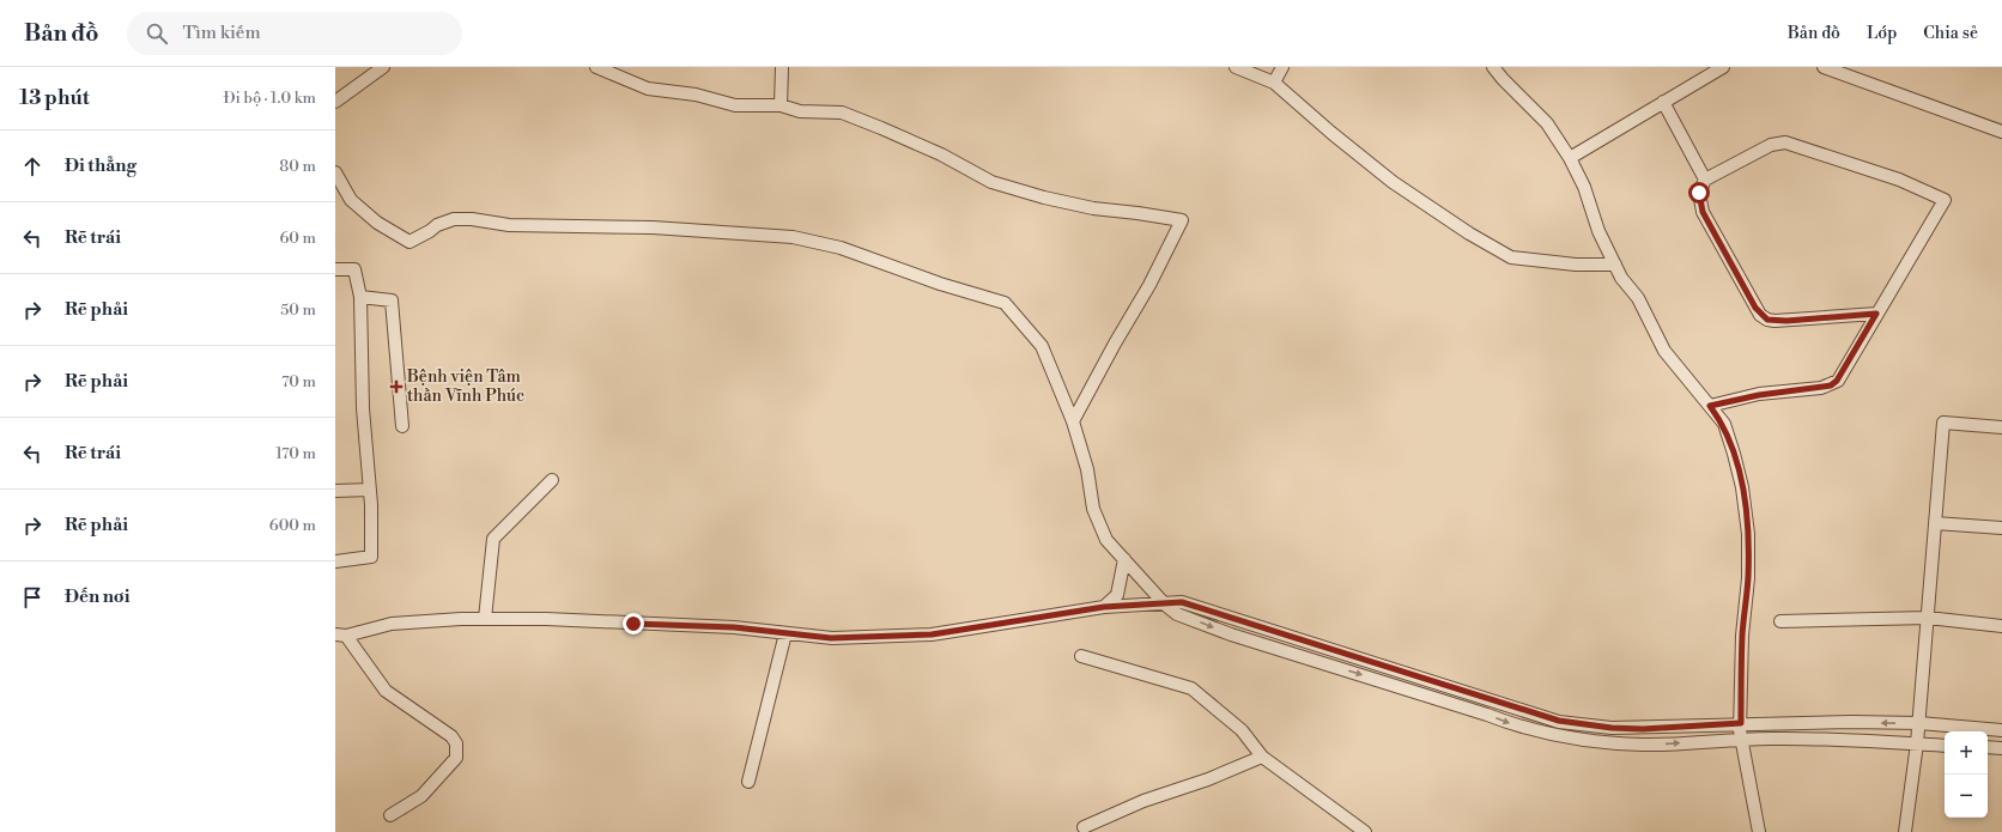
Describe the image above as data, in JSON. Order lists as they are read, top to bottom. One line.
{"places":{"health":["Bệnh viện Tâm thần Vĩnh Phúc"]},"page":{"header":"Bản đồ","search":"Tìm kiếm","nav":["Bản đồ","Lớp","Chia sẻ"],"heading":["13 phút","Đi bộ · 1.0 km"],"list":[["Đi thẳng","80 m"],["Rẽ trái","60 m"],["Rẽ phải","50 m"],["Rẽ phải","70 m"],["Rẽ trái","170 m"],["Rẽ phải","600 m"],"Đến nơi"],"map_buttons":["+","−"]}}
